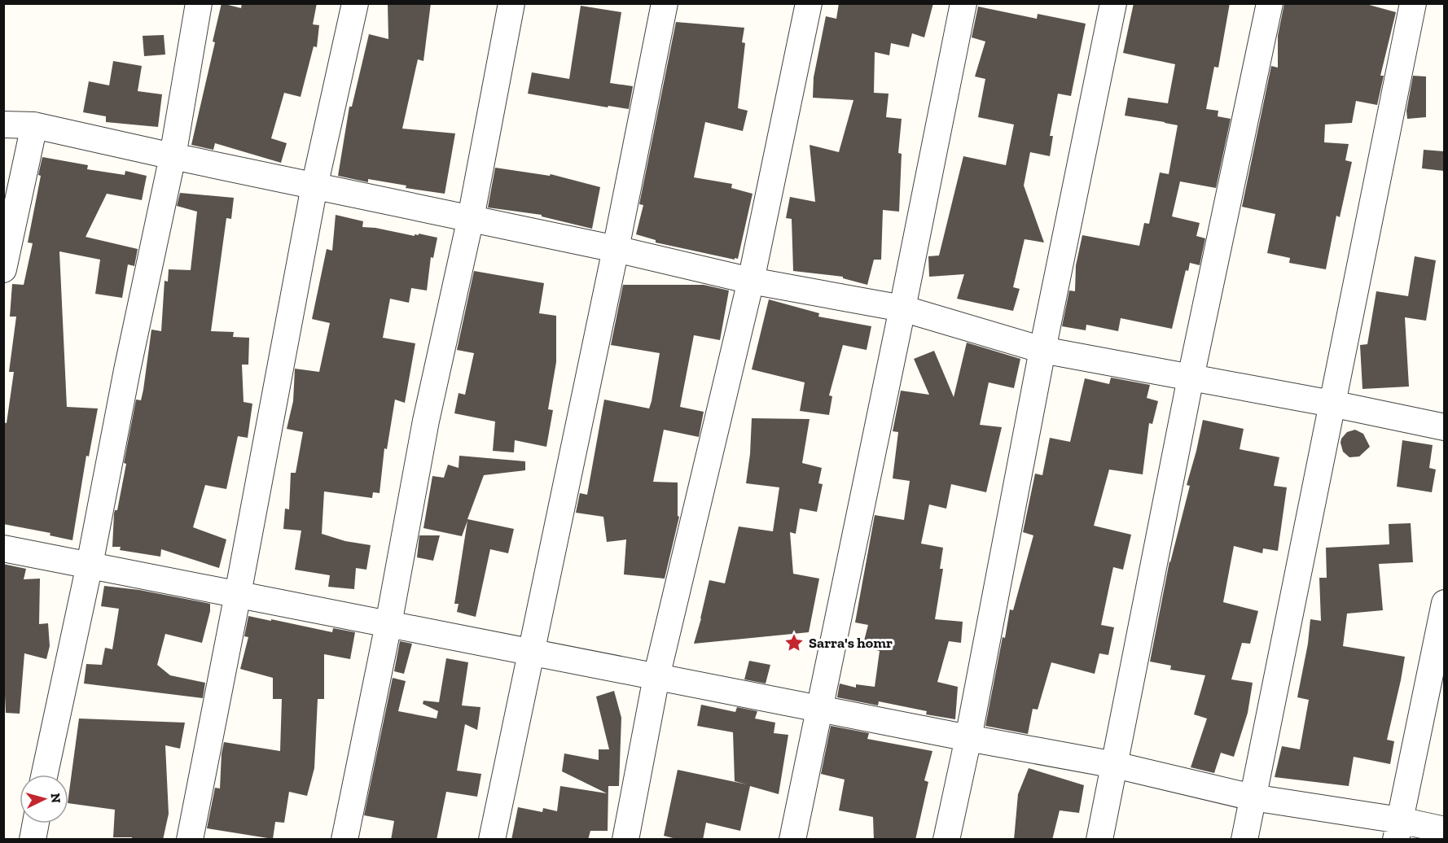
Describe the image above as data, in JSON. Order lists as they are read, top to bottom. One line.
{"places":{"place":["Sarra's homr"]},"north":"right"}
